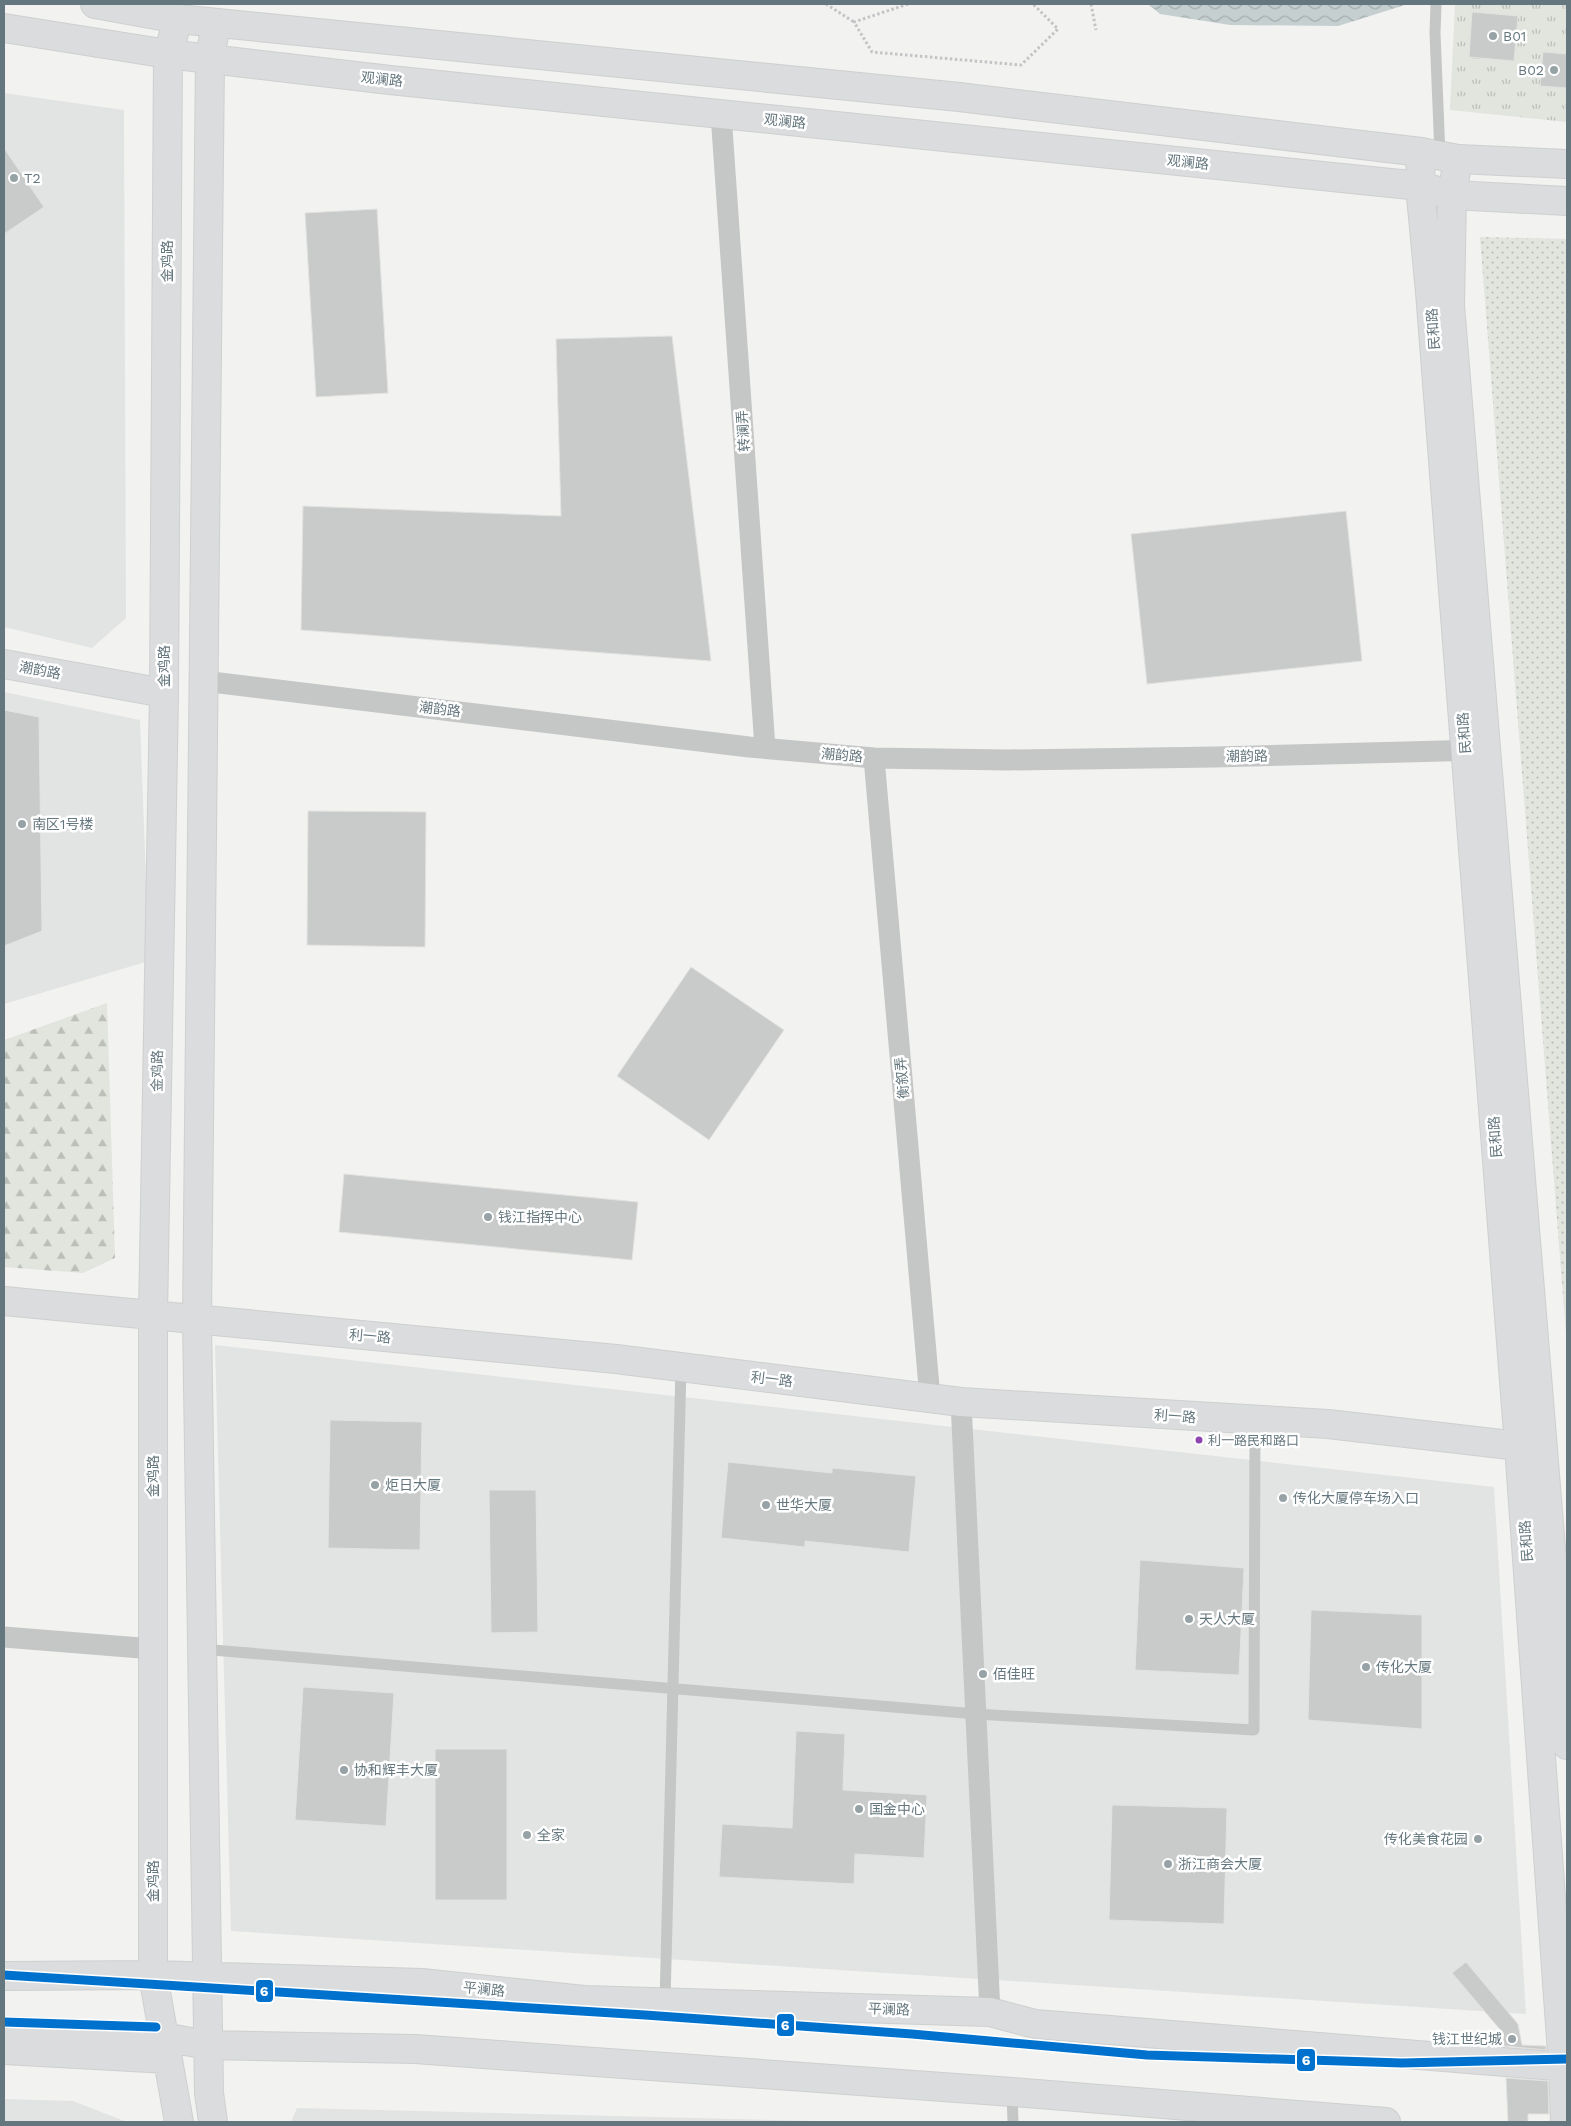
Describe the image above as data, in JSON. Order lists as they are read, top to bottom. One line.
{"streets":{"main road":["观澜路","金鸡路","民和路","潮韵路","利一路","平澜路"],"street":["转澜弄","衡叙弄"]},"crossings":[["观澜路","金鸡路"],["观澜路","民和路"],["观澜路","转澜弄"],["金鸡路","潮韵路"],["金鸡路","利一路"],["金鸡路","平澜路"],["民和路","潮韵路"],["民和路","利一路"],["民和路","平澜路"],["转澜弄","潮韵路"],["潮韵路","衡叙弄"],["衡叙弄","利一路"]],"places":["B01","B02","T2","南区1号楼","钱江指挥中心","利一路民和路口","炬日大厦","传化大厦停车场入口","世华大厦","天人大厦","传化大厦","佰佳旺","协和辉丰大厦","国金中心","全家","传化美食花园","浙江商会大厦","钱江世纪城"],"lines":["transit line 6"]}
